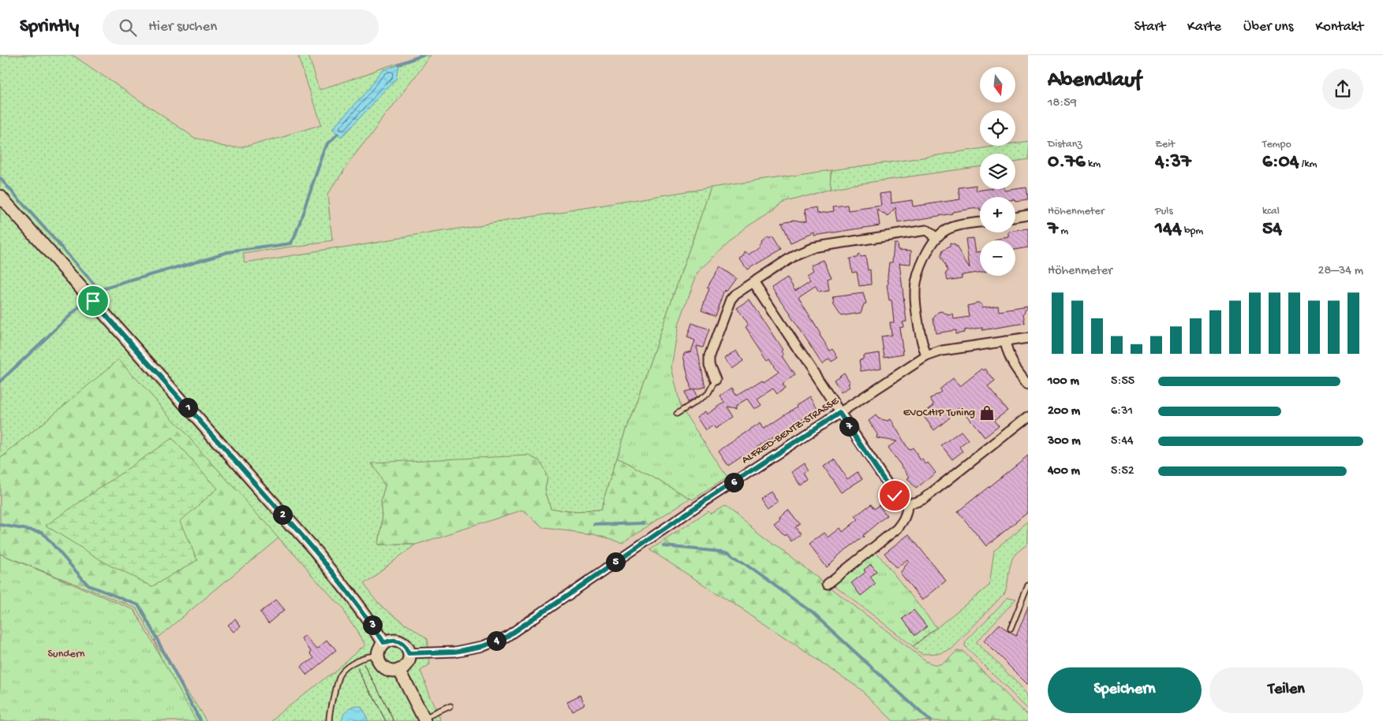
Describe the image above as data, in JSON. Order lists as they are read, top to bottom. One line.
{"streets":{"street":["ALFRED-BENTZ-STRASSE"]},"parks":["Sundern"],"places":{"shop":["EVOCHIP Tuning"]},"north":"bottom","page":{"header":"Sprintly","search":"Hier suchen","nav":["Start","Karte","Über uns","Kontakt"],"heading":["Abendlauf","18:59"],"map_buttons":["+","−"],"stats":[["Distanz","0.76 km"],["Zeit","4:37"],["Tempo","6:04 /km"],["Höhenmeter","7 m"],["Puls","144 bpm"],["kcal","54"]],"chart":["Höhenmeter","28–34 m"],"list":[{"name":"100 m","note":"5:55"},{"name":"200 m","note":"6:31"},{"name":"300 m","note":"5:44"},{"name":"400 m","note":"5:52"}],"pins":["1","7","6","2","5","3","4"],"buttons":["Speichern","Teilen"]}}
